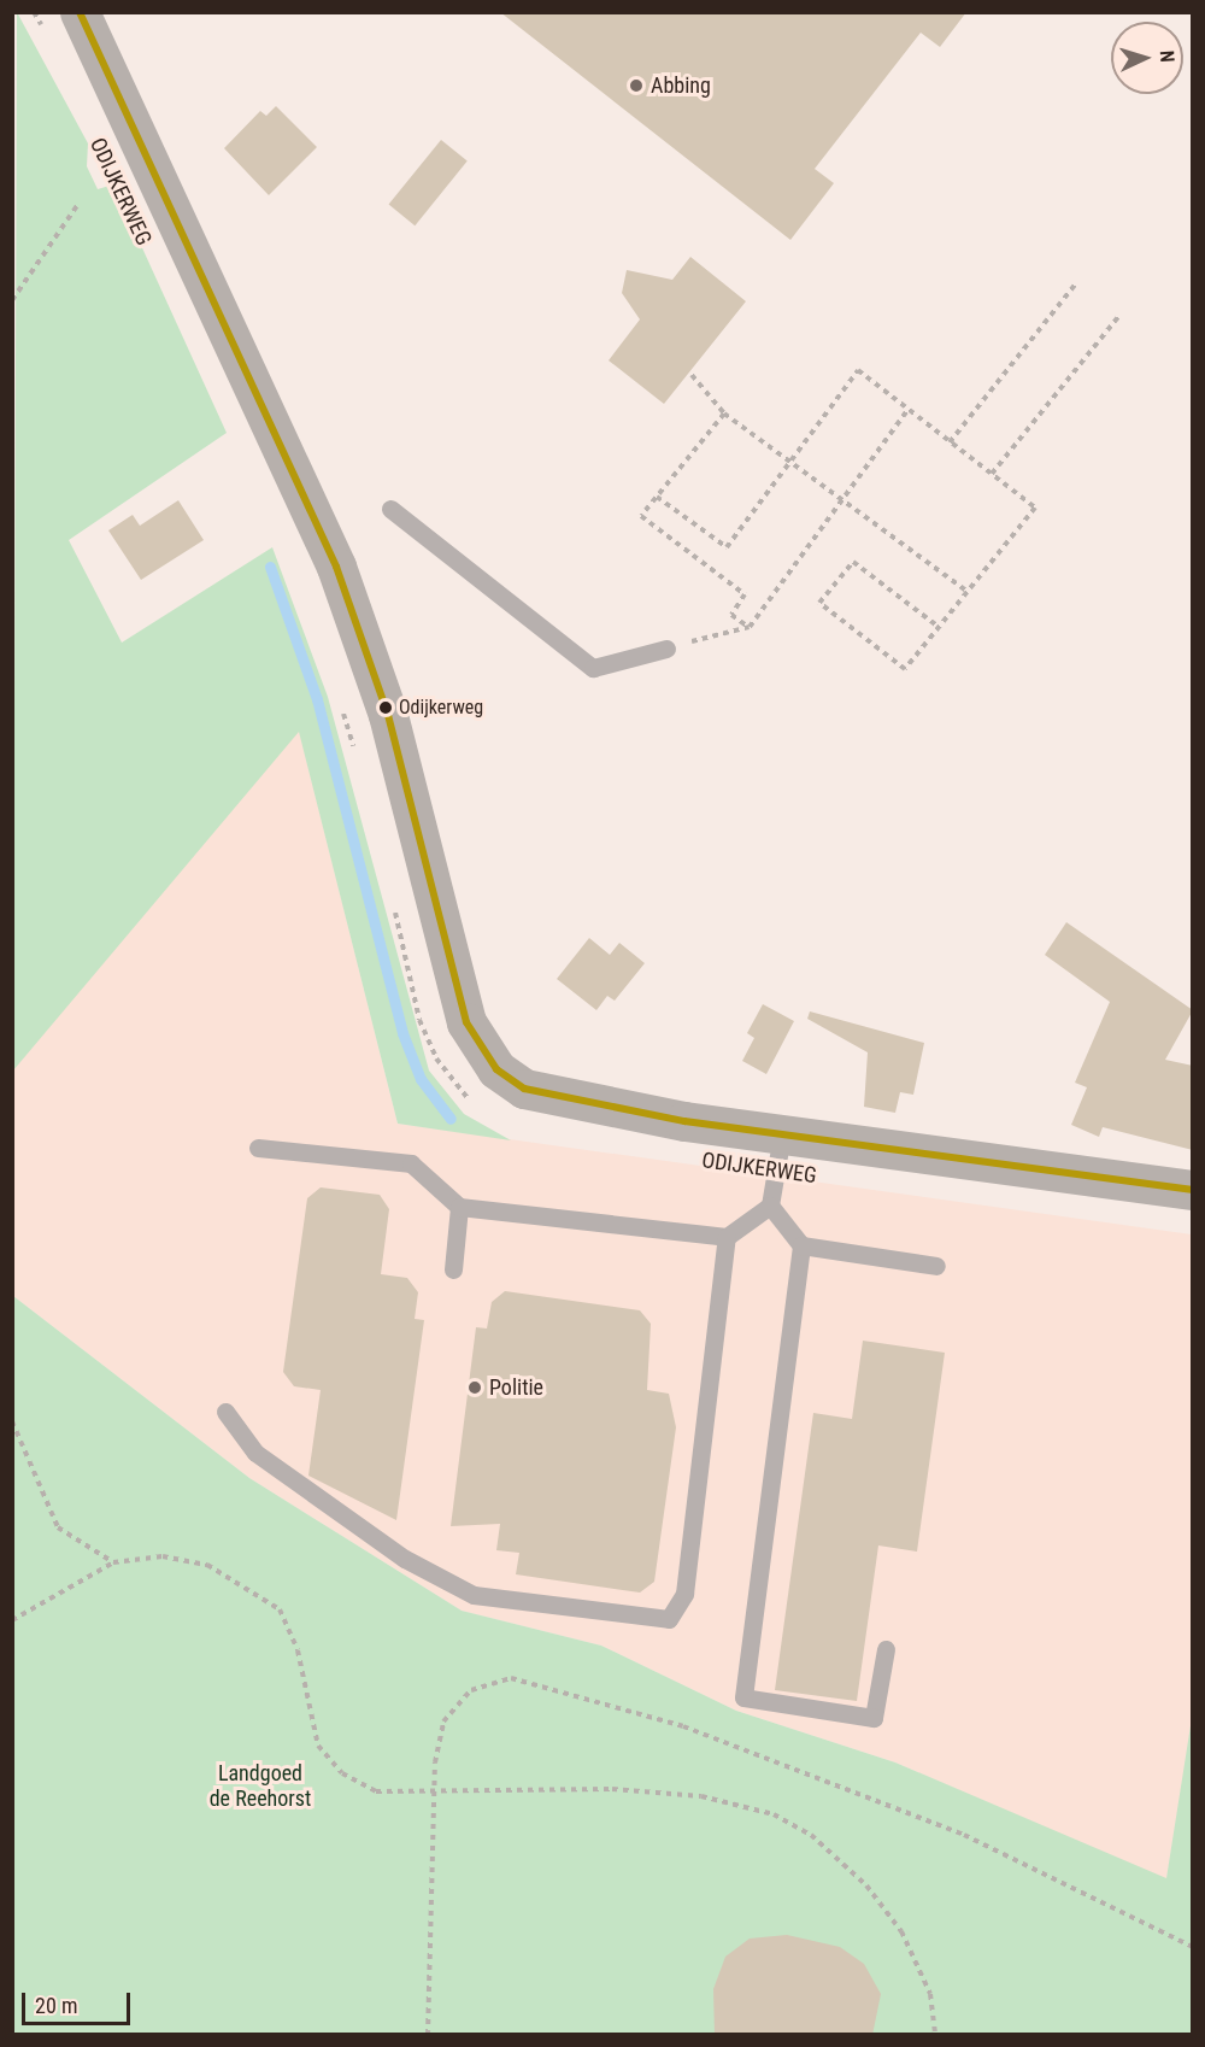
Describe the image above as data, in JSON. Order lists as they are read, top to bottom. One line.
{"streets":{"street":["ODIJKERWEG"]},"parks":["Landgoed de Reehorst"],"places":["Abbing","Odijkerweg","Politie"],"scale_bar":"20 m","north":"right"}
